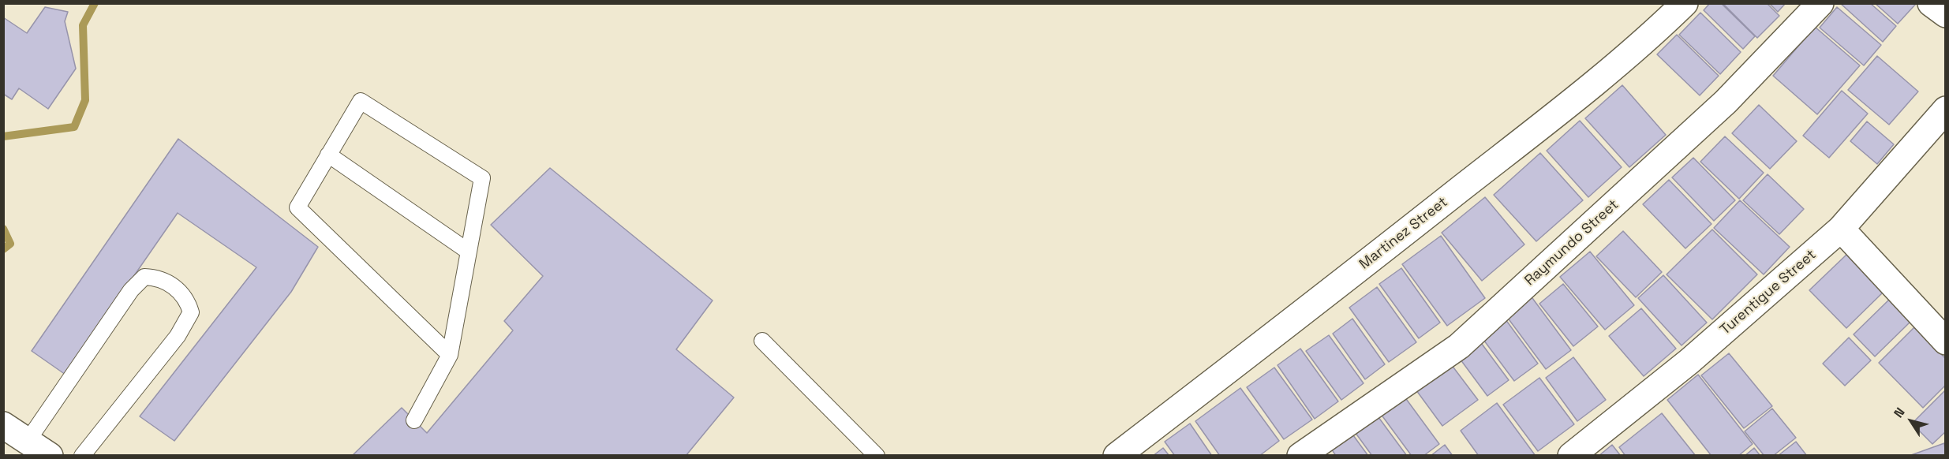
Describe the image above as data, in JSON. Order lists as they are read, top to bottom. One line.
{"streets":{"street":["Martinez Street","Raymundo Street","Turentigue Street"]},"north":"top left"}
